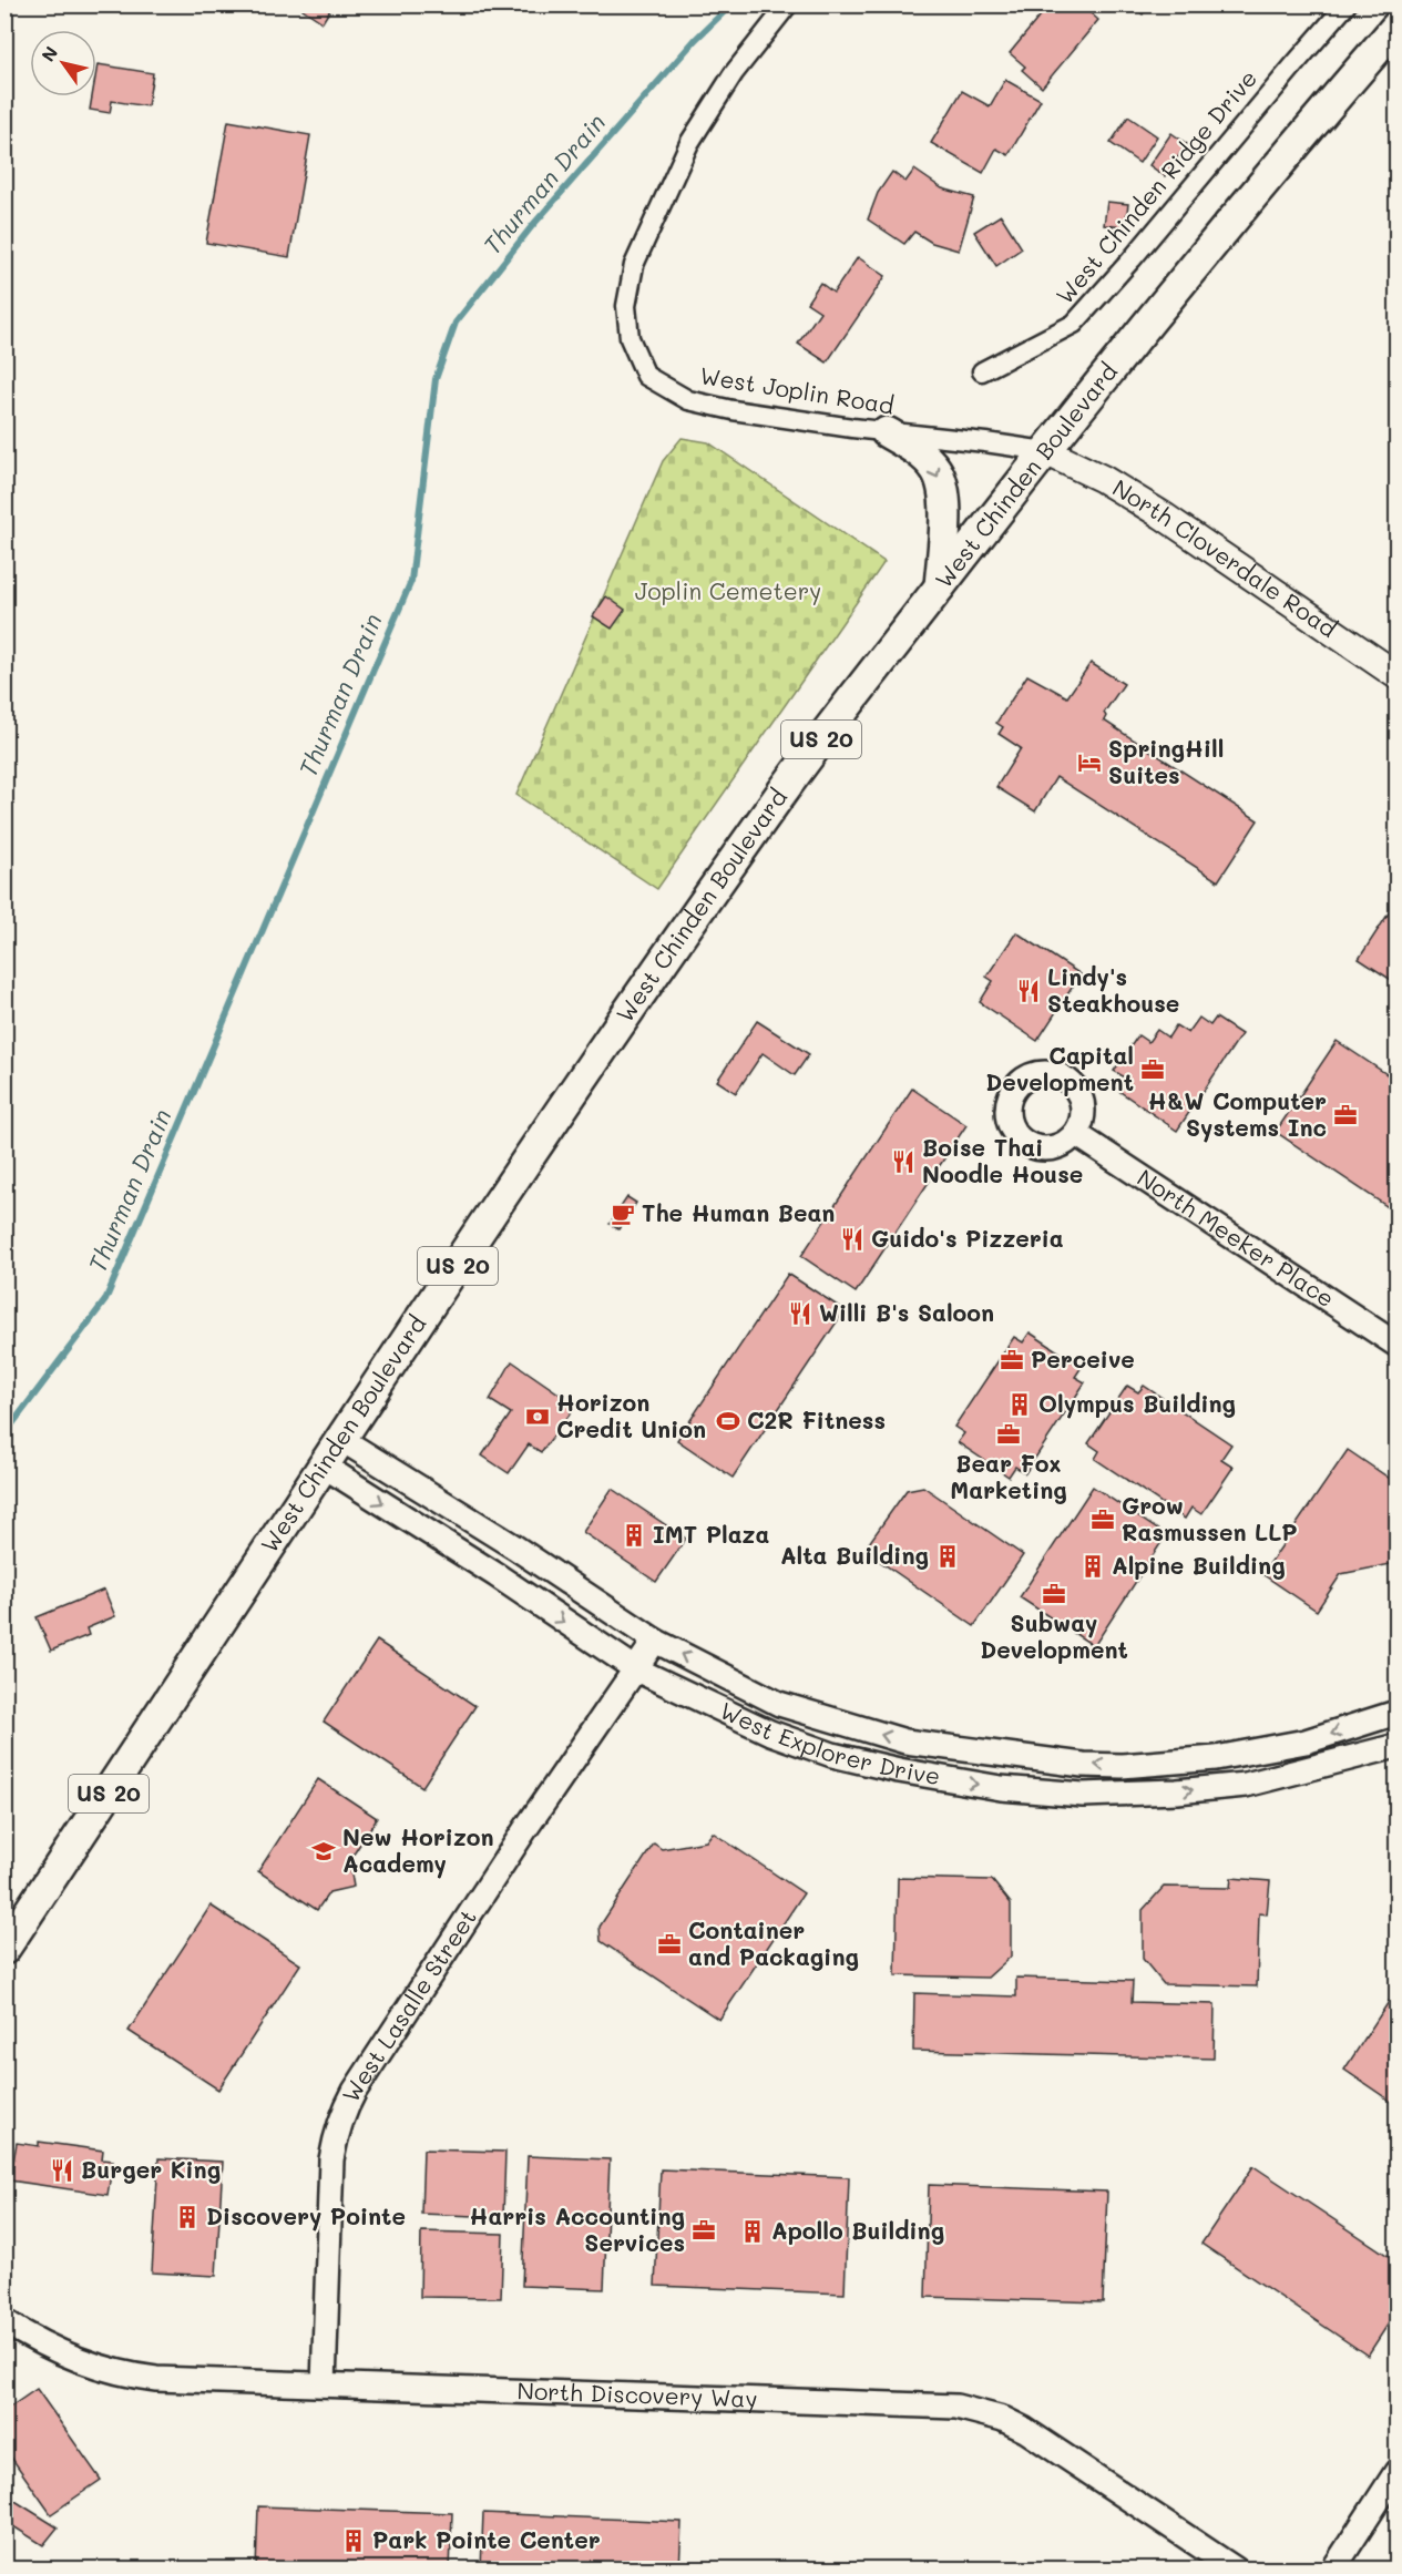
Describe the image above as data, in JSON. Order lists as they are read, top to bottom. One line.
{"streets":{"main road":["West Chinden Boulevard","North Cloverdale Road","US 20"],"street":["West Chinden Ridge Drive","West Joplin Road","North Meeker Place","West Explorer Drive","West Lasalle Street","North Discovery Way"]},"crossings":[["West Joplin Road","West Chinden Boulevard"],["West Joplin Road","North Cloverdale Road"],["West Chinden Boulevard","North Cloverdale Road"],["West Chinden Boulevard","West Explorer Drive"],["West Explorer Drive","West Lasalle Street"],["West Lasalle Street","North Discovery Way"]],"water":["Thurman Drain"],"parks":["Joplin Cemetery"],"places":{"hotel":["SpringHill Suites"],"restaurant":["Lindy's Steakhouse","Boise Thai Noodle House","Guido's Pizzeria","Willi B's Saloon","Burger King"],"office":["Capital Development","H&W Computer Systems Inc","Perceive","Bear Fox Marketing","Grow Rasmussen LLP","Subway Development","Container and Packaging","Harris Accounting Services"],"cafe":["The Human Bean"],"building":["Olympus Building","IMT Plaza","Alta Building","Alpine Building","Discovery Pointe","Apollo Building","Park Pointe Center"],"bank":["Horizon Credit Union"],"sports":["C2R Fitness"],"school or university":["New Horizon Academy"]},"north":"top left"}
